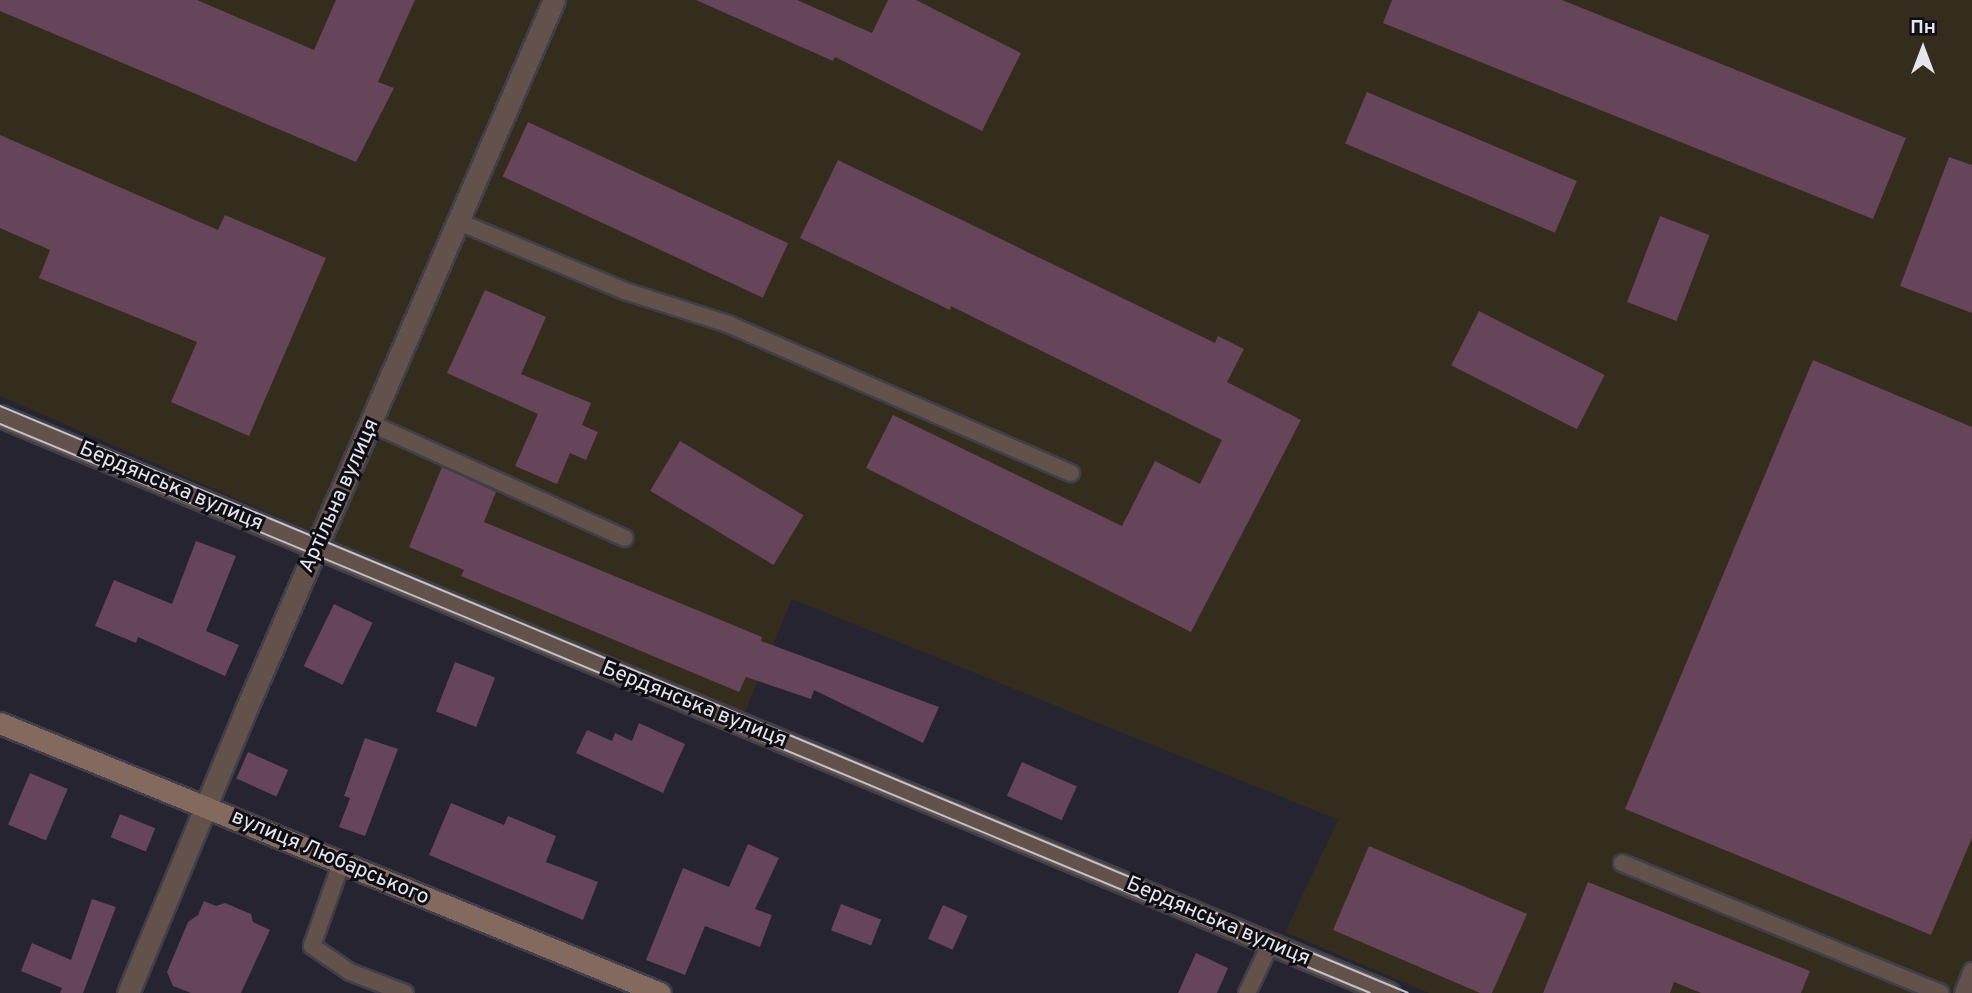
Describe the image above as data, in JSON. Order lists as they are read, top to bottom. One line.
{"streets":{"main road":["вулиця Любарського"],"street":["Бердянська вулиця","Артільна вулиця"]},"crossings":[["Бердянська вулиця","Артільна вулиця"],["Артільна вулиця","вулиця Любарського"]],"north":"top"}
